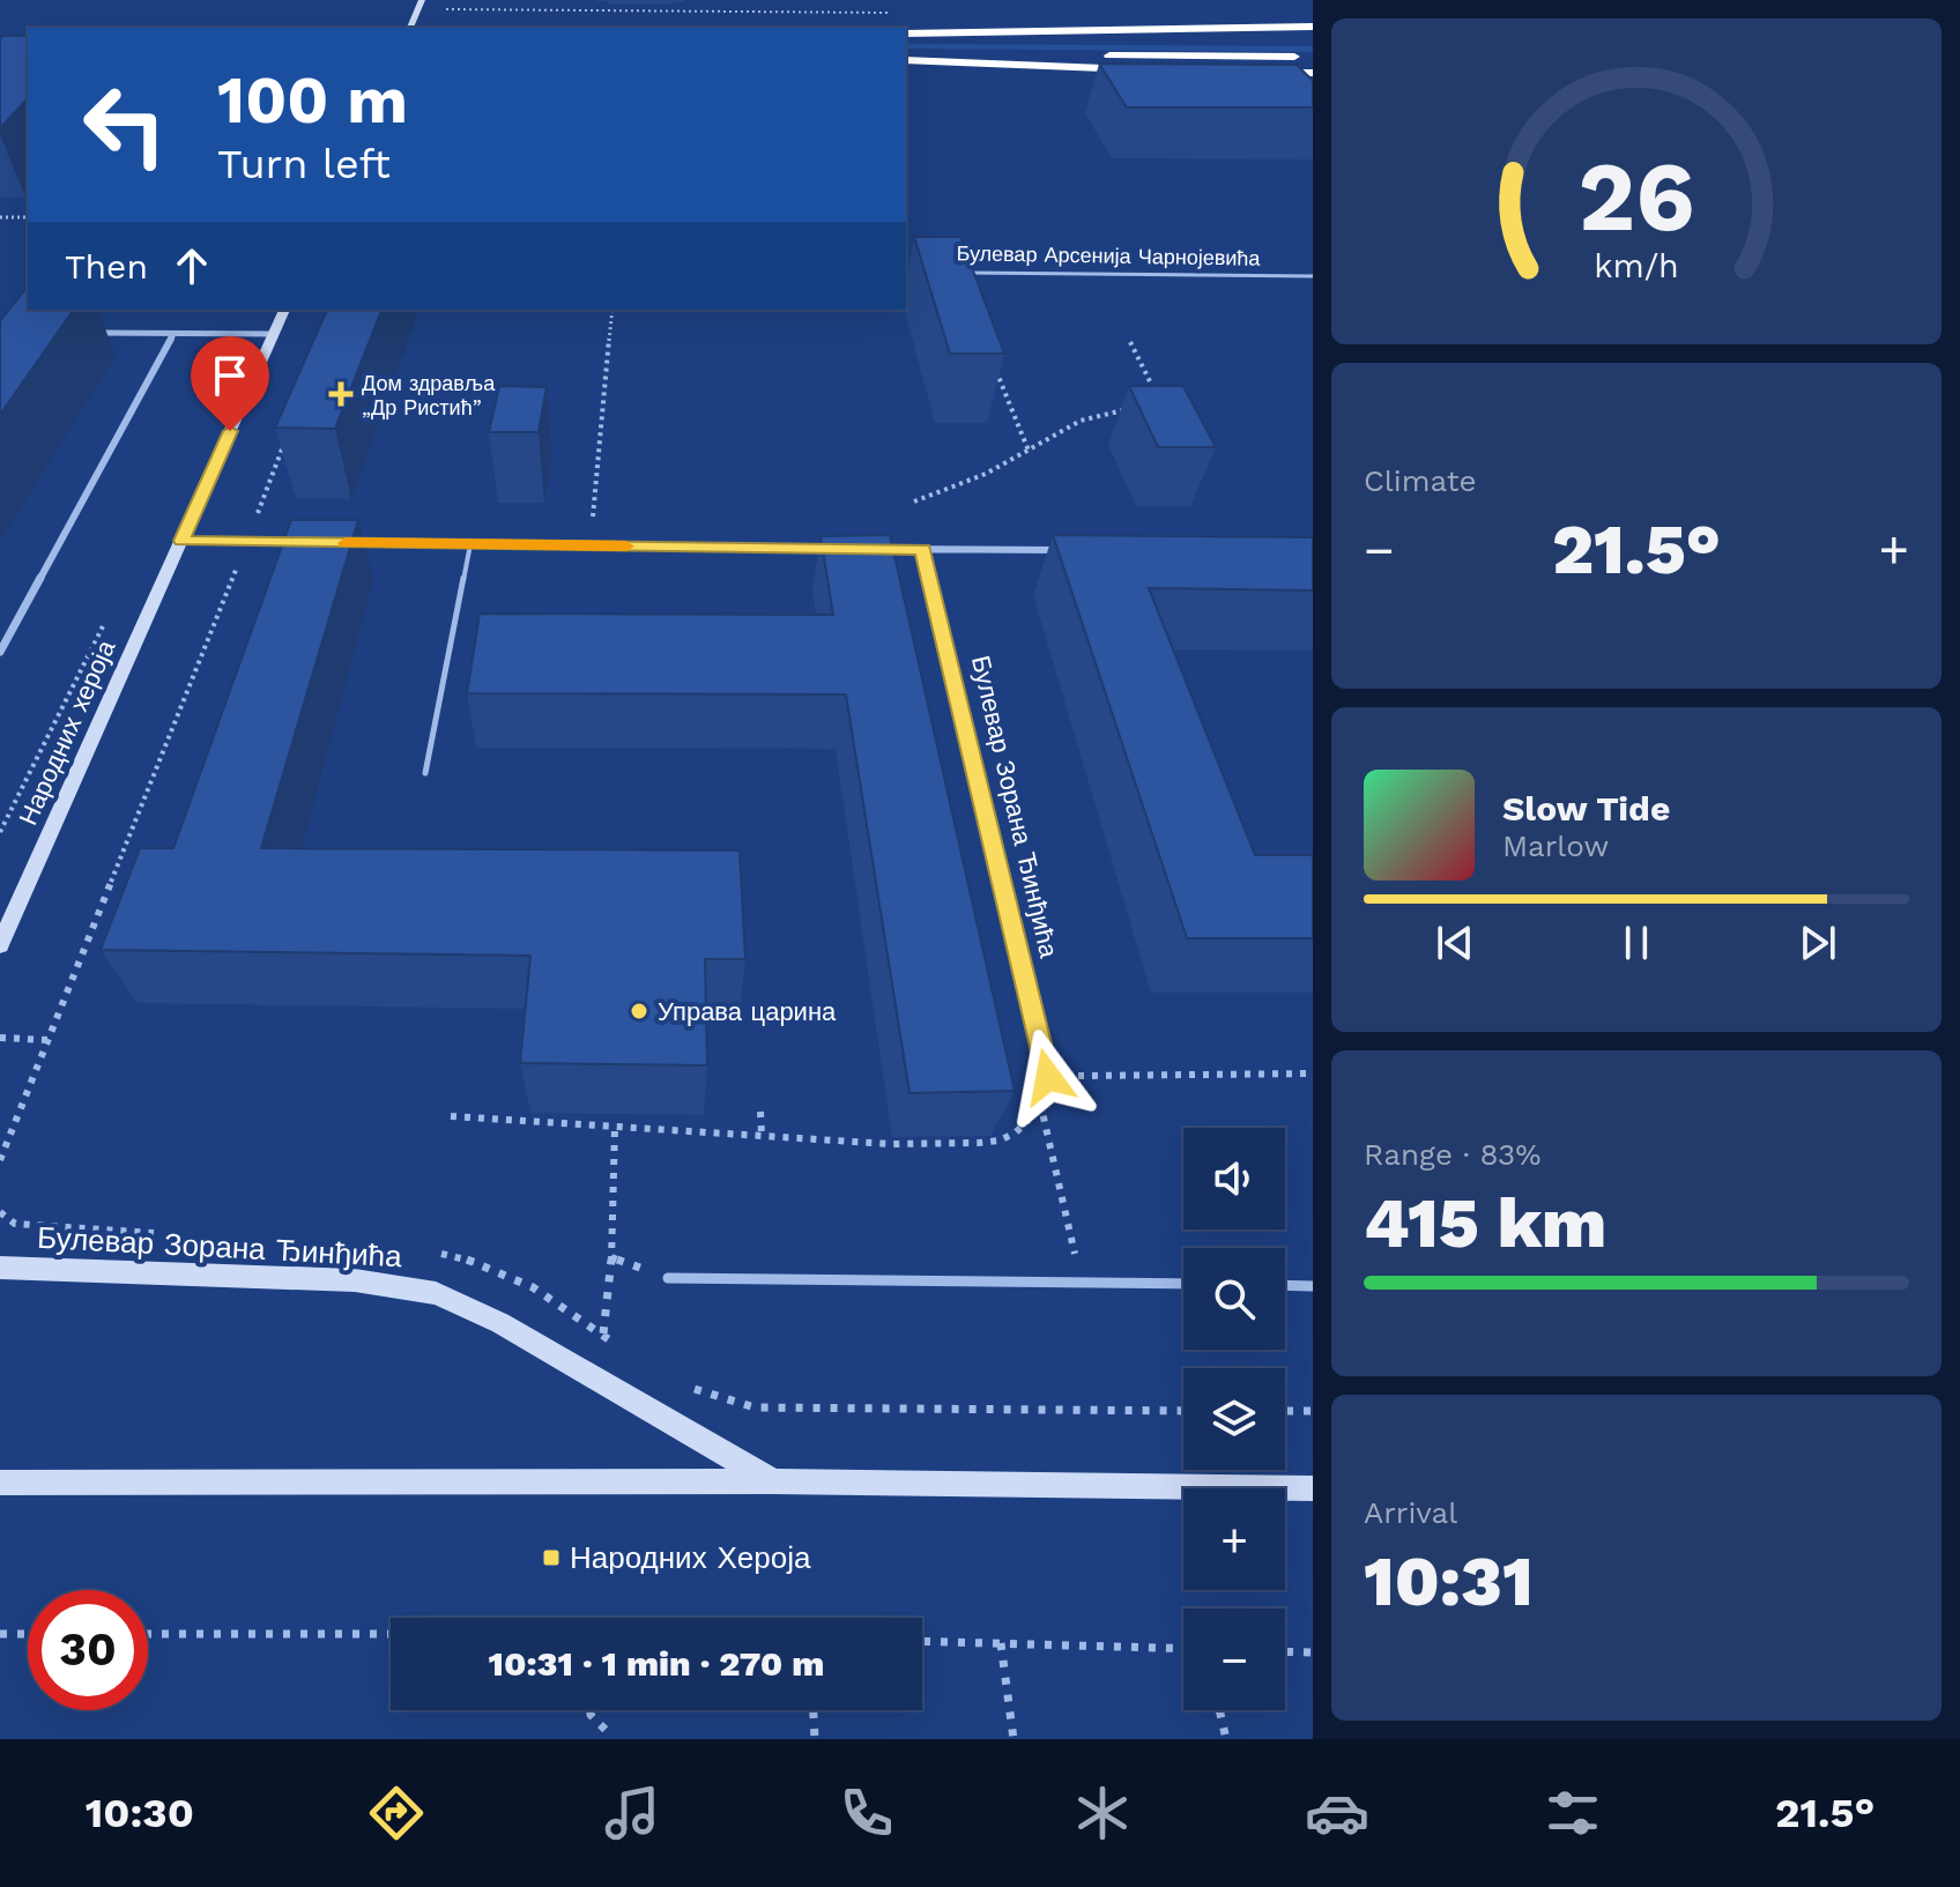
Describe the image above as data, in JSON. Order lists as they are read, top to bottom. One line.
{"streets":{"street":["Народних хероја","Булевар Зорана Ђинђића"],"lane":["Булевар Арсенија Чарнојевића"]},"places":{"health":["Дом здравља „Др Ристић”"],"other":["Управа царина"],"transit":["Народних Хероја"]},"page":{"turn":["100 m","Turn left"],"then":"Then","tile":["Climate",["Range · 83%","415 km"],["Arrival","10:31"]],"heat":["−","21.5°","+"],"song":["Slow Tide","Marlow"],"map_buttons":["+","−"],"limit":"30","trip":"10:31 · 1 min · 270 m","tabs":["10:30","21.5°"],"gauge":["26","km/h"]}}
